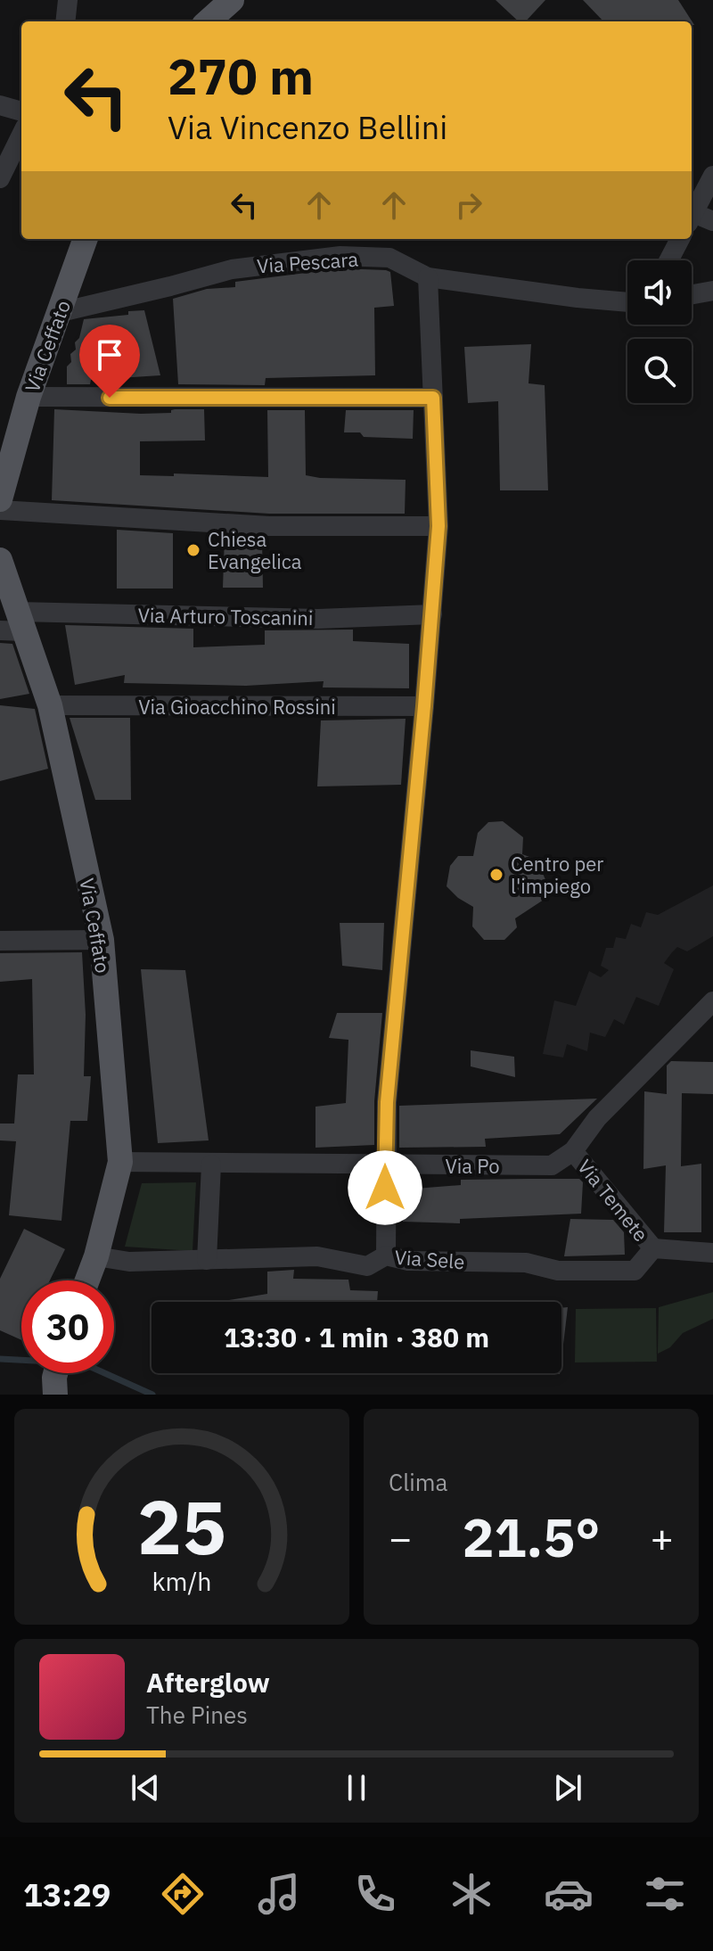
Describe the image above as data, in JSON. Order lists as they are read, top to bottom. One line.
{"streets":{"main road":["Via Ceffato"],"street":["Via Pescara","Via Arturo Toscanini","Via Gioacchino Rossini","Via Po","Via Temete","Via Sele"]},"crossings":[["Via Pescara","Via Ceffato"],["Via Ceffato","Via Arturo Toscanini"],["Via Ceffato","Via Gioacchino Rossini"],["Via Ceffato","Via Po"],["Via Ceffato","Via Sele"],["Via Po","Via Temete"],["Via Temete","Via Sele"]],"places":["Chiesa Evangelica","Centro per l'impiego"],"page":{"turn":["270 m","Via Vincenzo Bellini"],"limit":"30","trip":"13:30 · 1 min · 380 m","tile":"Clima","heat":["−","21.5°","+"],"song":["Afterglow","The Pines"],"tabs":"13:29","gauge":["25","km/h"]}}
